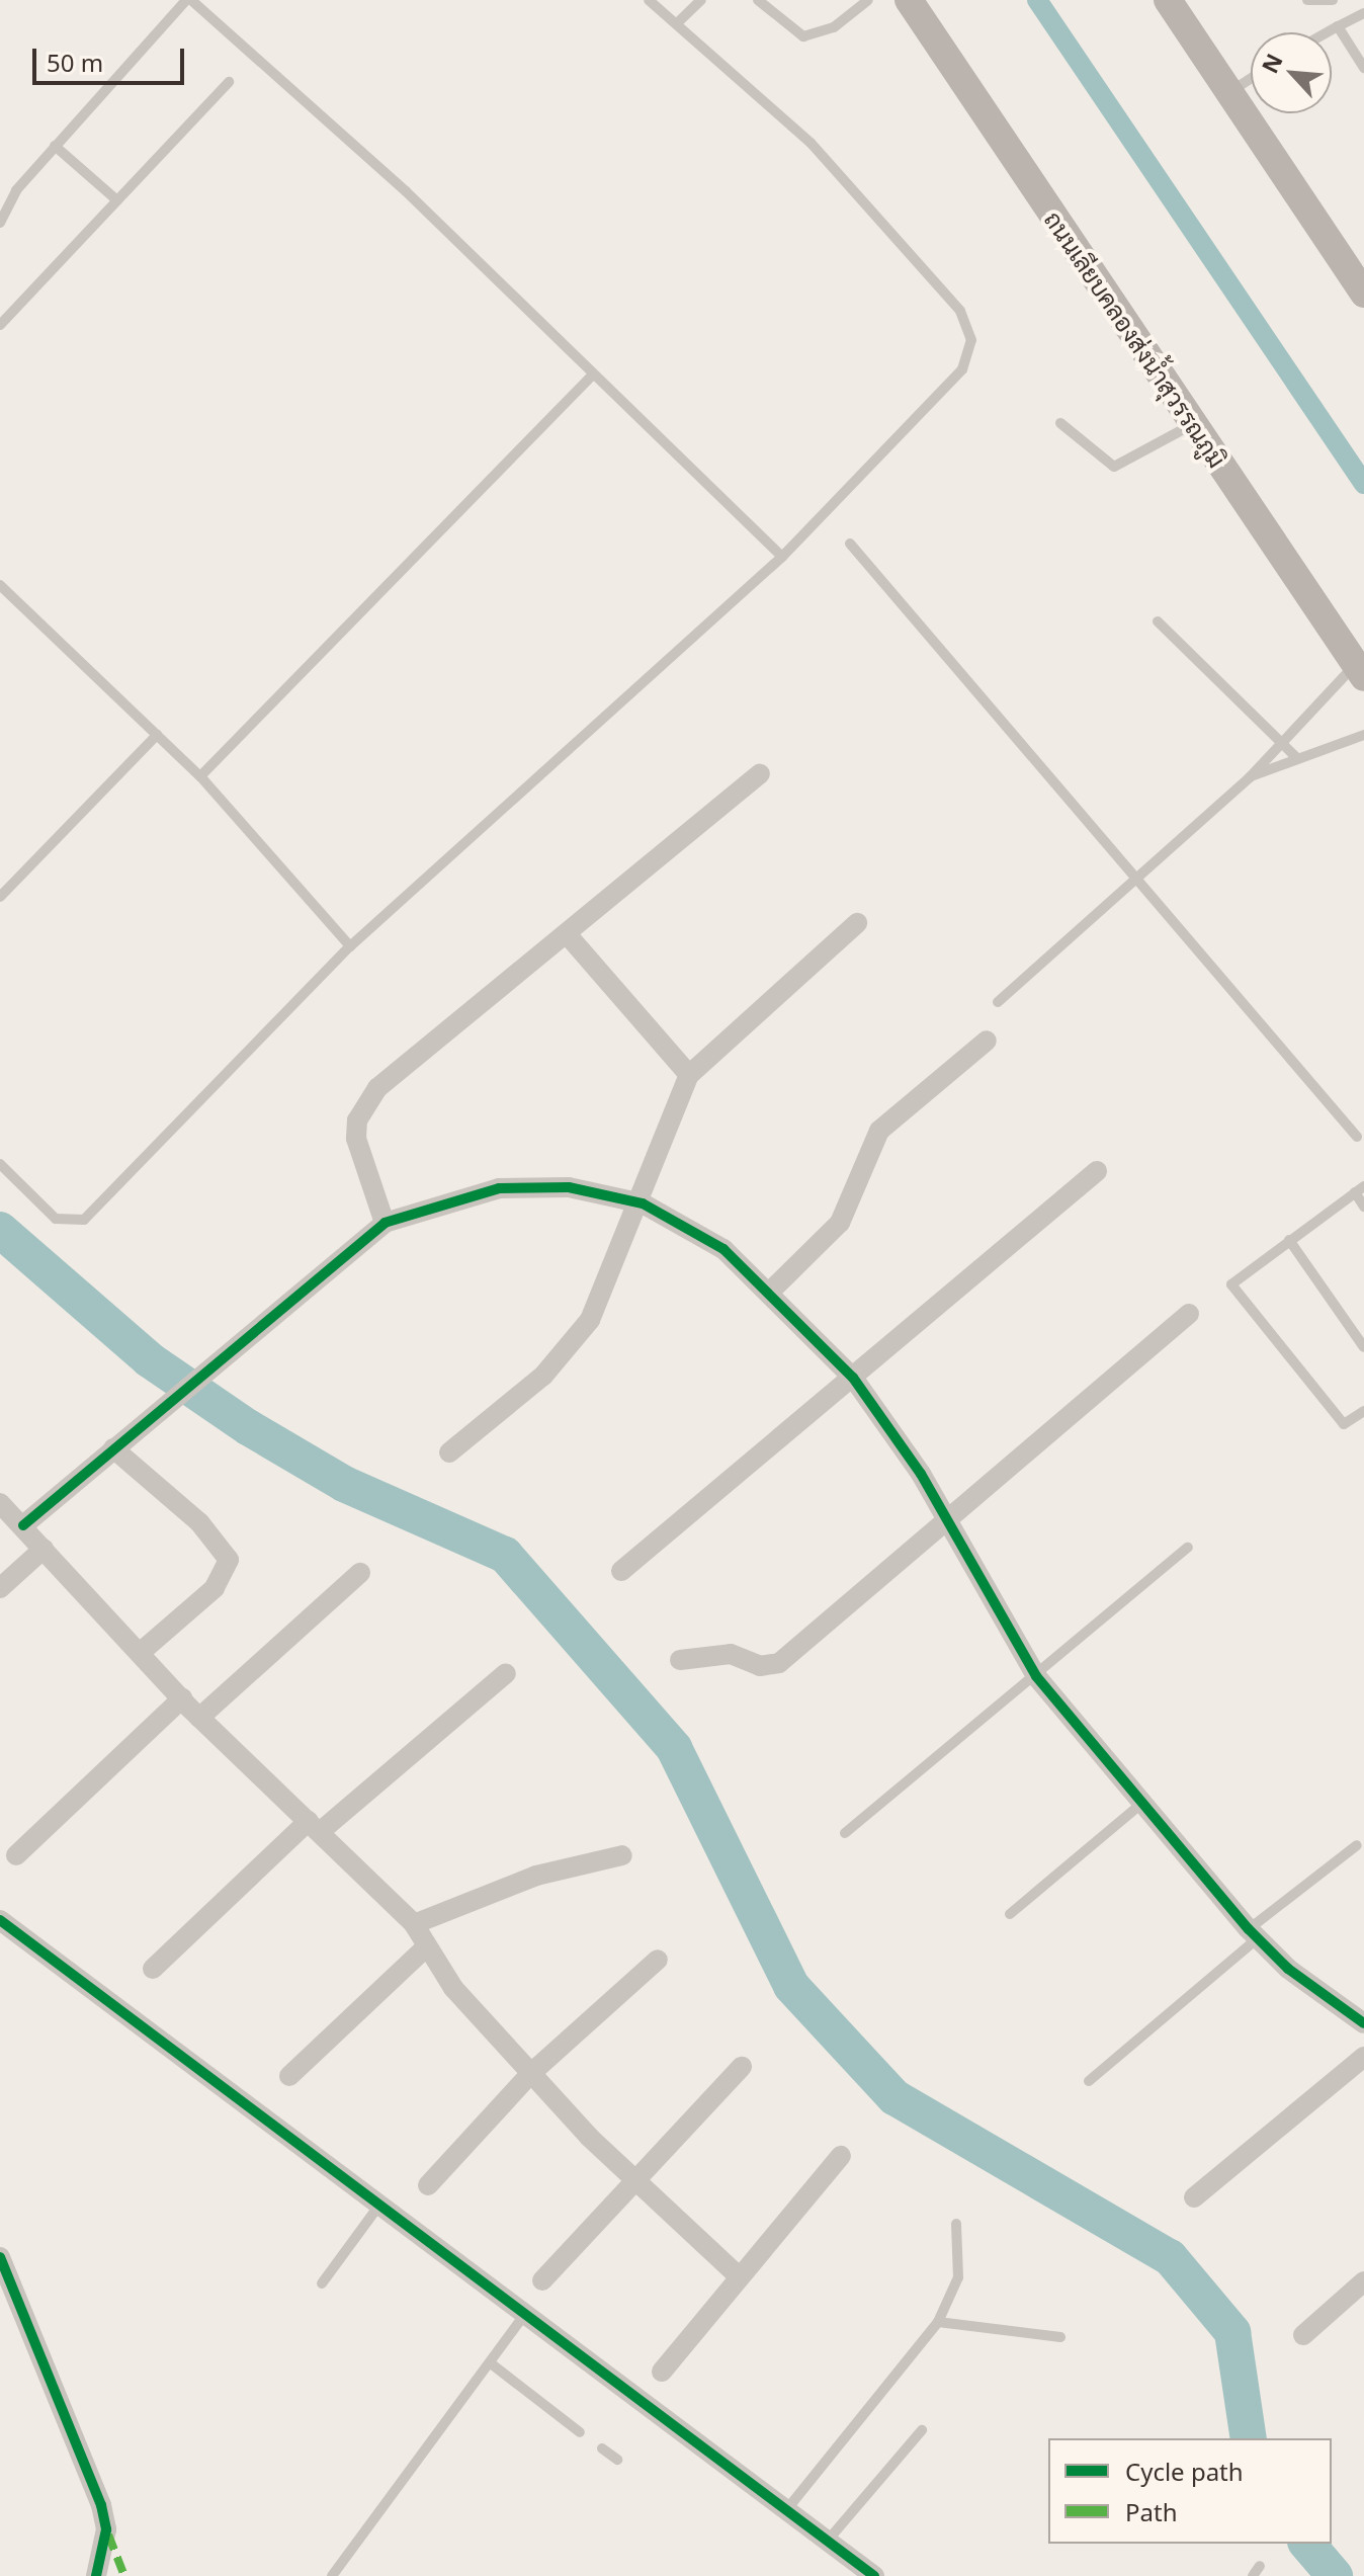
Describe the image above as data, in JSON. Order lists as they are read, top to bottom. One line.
{"streets":{"main road":["ถนนเลียบคลองส่งน้ำสุวรรณภูมิ"]},"legend":["Cycle path","Path"],"scale_bar":"50 m","north":"top left"}
